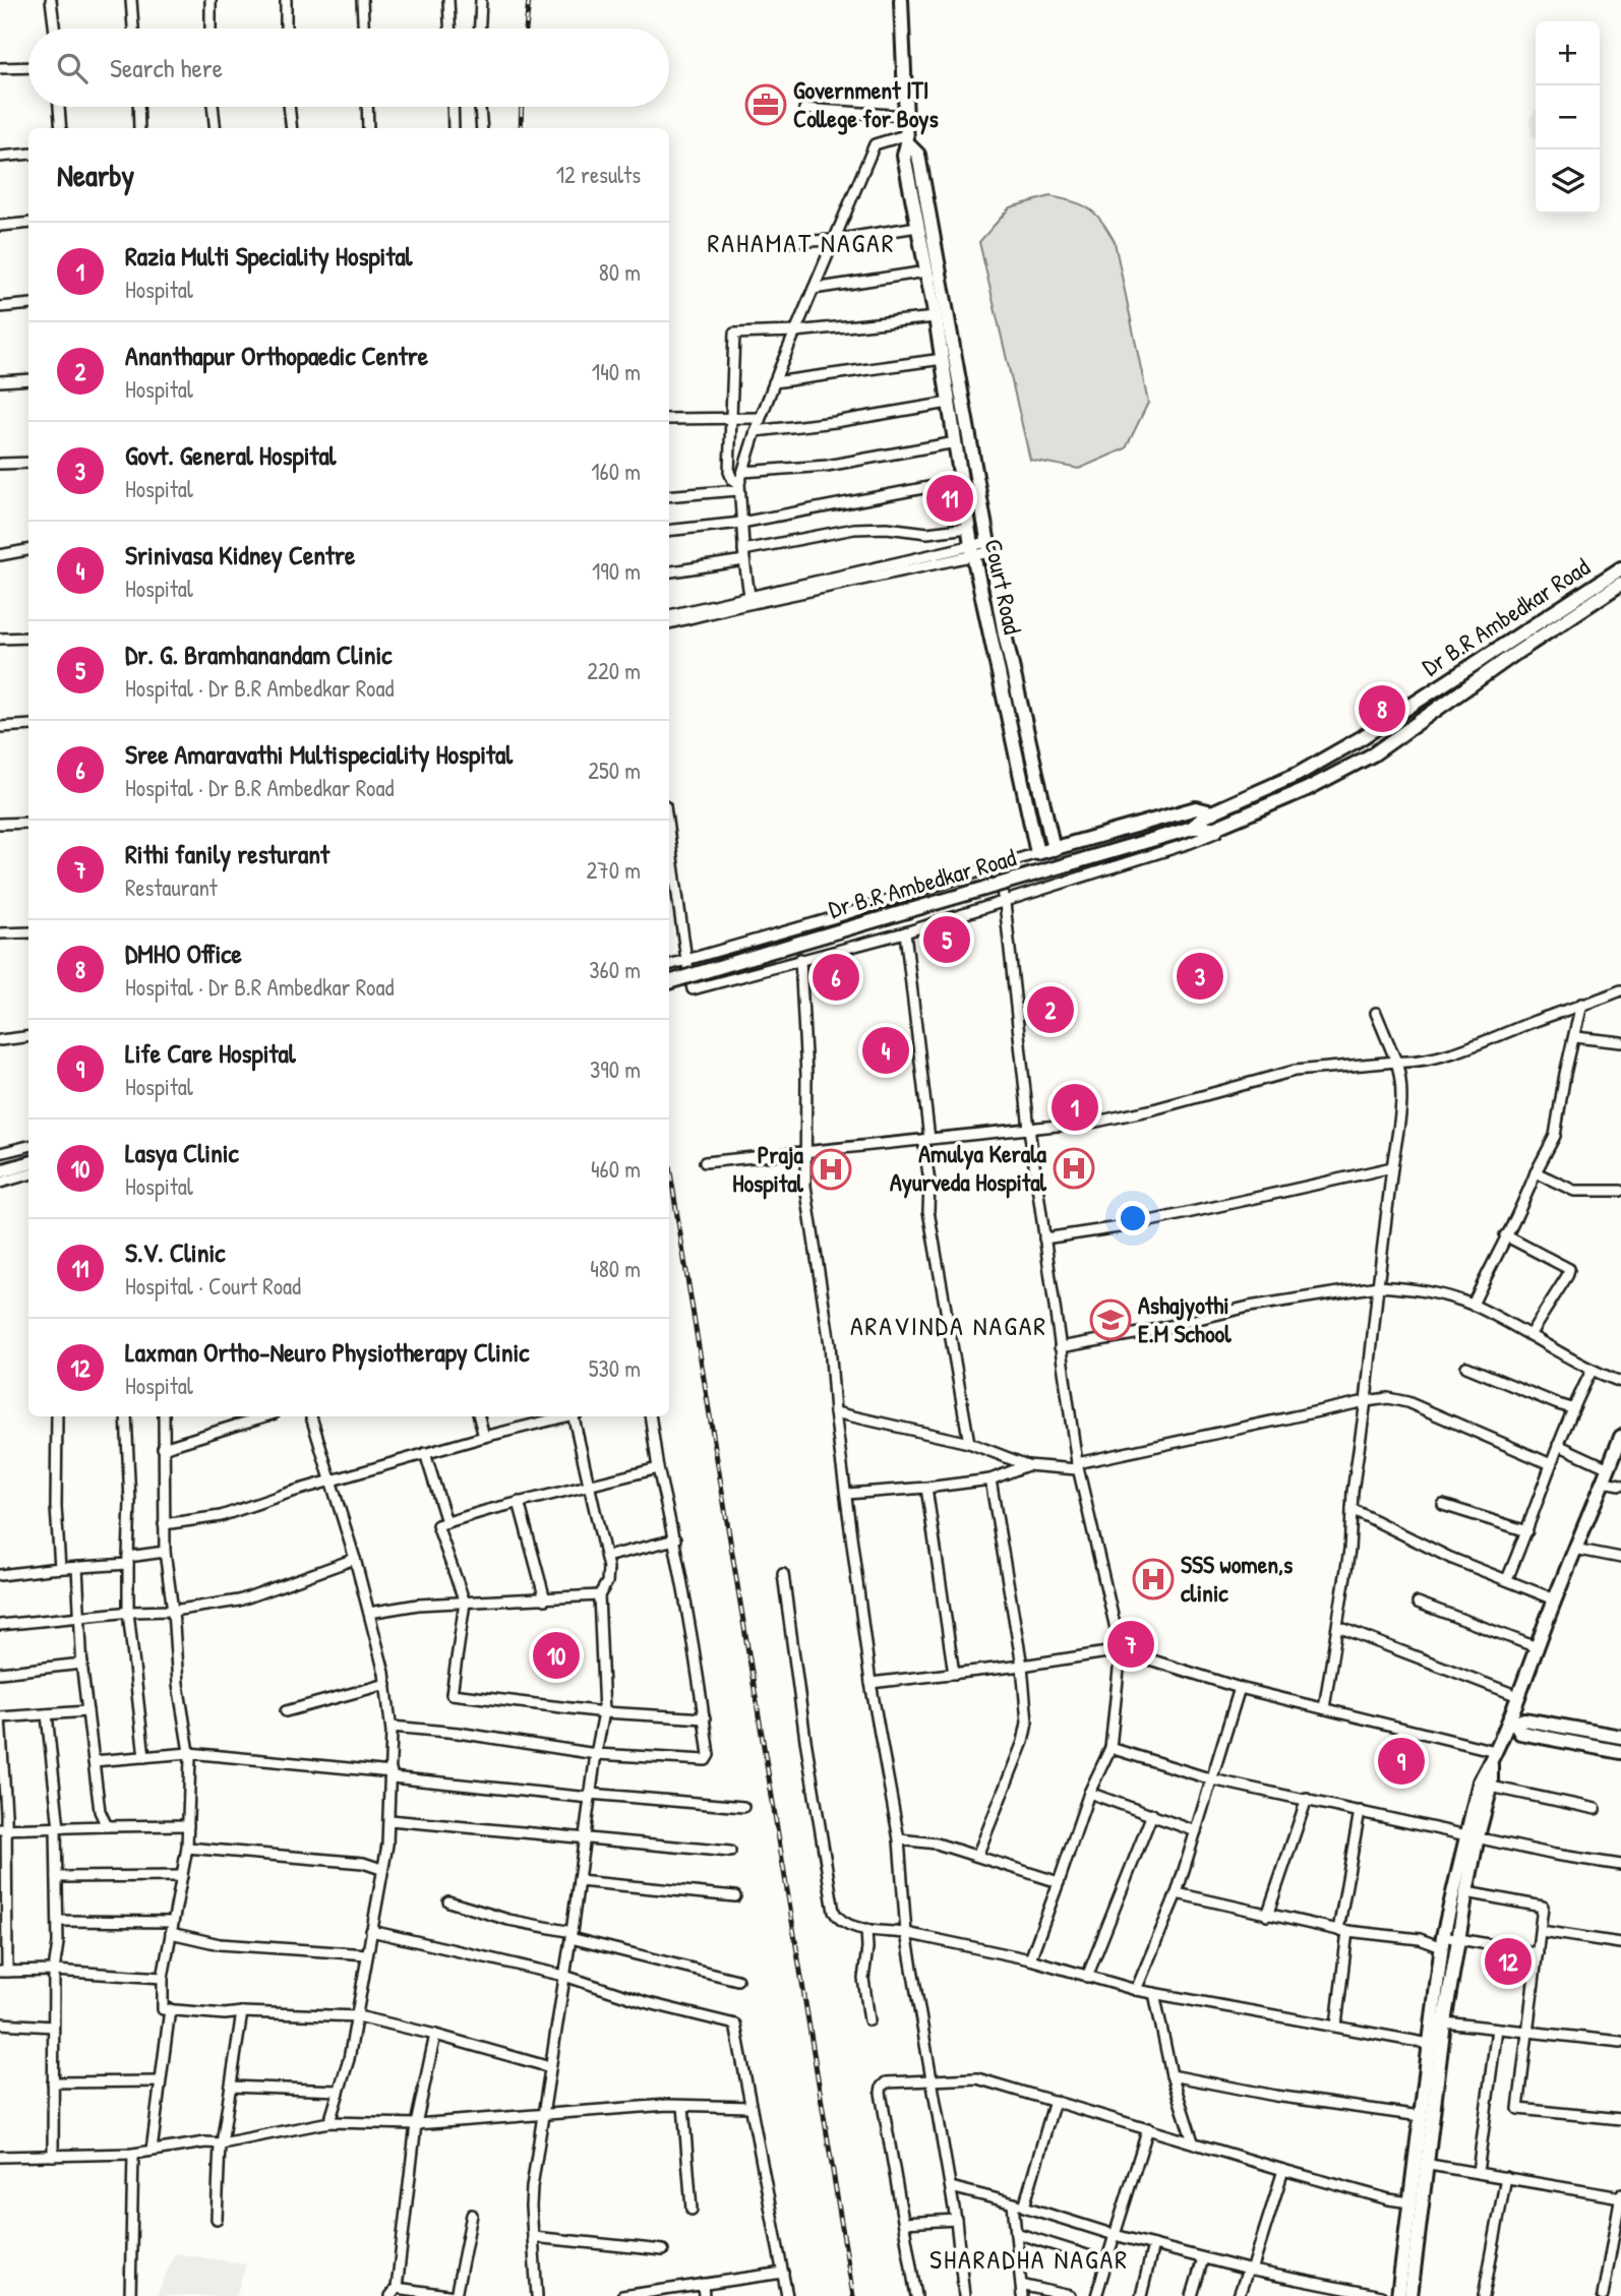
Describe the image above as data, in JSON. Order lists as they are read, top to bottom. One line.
{"streets":{"street":["Court Road","Dr B.R Ambedkar Road"]},"districts":["RAHAMAT NAGAR","ARAVINDA NAGAR","SHARADHA NAGAR"],"places":{"office":["Government ITI College for Boys"],"hospital":["Amulya Kerala Ayurveda Hospital","Praja Hospital","SSS women,s clinic"],"school or university":["Ashajyothi E.M School"]},"page":{"map_buttons":["+","−"],"search":"Search here","heading":["Nearby","12 results"],"list":[{"mark":"1","name":"Razia Multi Speciality Hospital","note":"Hospital","value":"80 m"},{"mark":"2","name":"Ananthapur Orthopaedic Centre","note":"Hospital","value":"140 m"},{"mark":"3","name":"Govt. General Hospital","note":"Hospital","value":"160 m"},{"mark":"4","name":"Srinivasa Kidney Centre","note":"Hospital","value":"190 m"},{"mark":"5","name":"Dr. G. Bramhanandam Clinic","note":"Hospital · Dr B.R Ambedkar Road","value":"220 m"},{"mark":"6","name":"Sree Amaravathi Multispeciality Hospital","note":"Hospital · Dr B.R Ambedkar Road","value":"250 m"},{"mark":"7","name":"Rithi fanily resturant","note":"Restaurant","value":"270 m"},{"mark":"8","name":"DMHO Office","note":"Hospital · Dr B.R Ambedkar Road","value":"360 m"},{"mark":"9","name":"Life Care Hospital","note":"Hospital","value":"390 m"},{"mark":"10","name":"Lasya Clinic","note":"Hospital","value":"460 m"},{"mark":"11","name":"S.V. Clinic","note":"Hospital · Court Road","value":"480 m"},{"mark":"12","name":"Laxman Ortho-Neuro Physiotherapy Clinic","note":"Hospital","value":"530 m"}],"pins":["11","8","5","3","6","2","4","1","7","10","9","12"]}}
